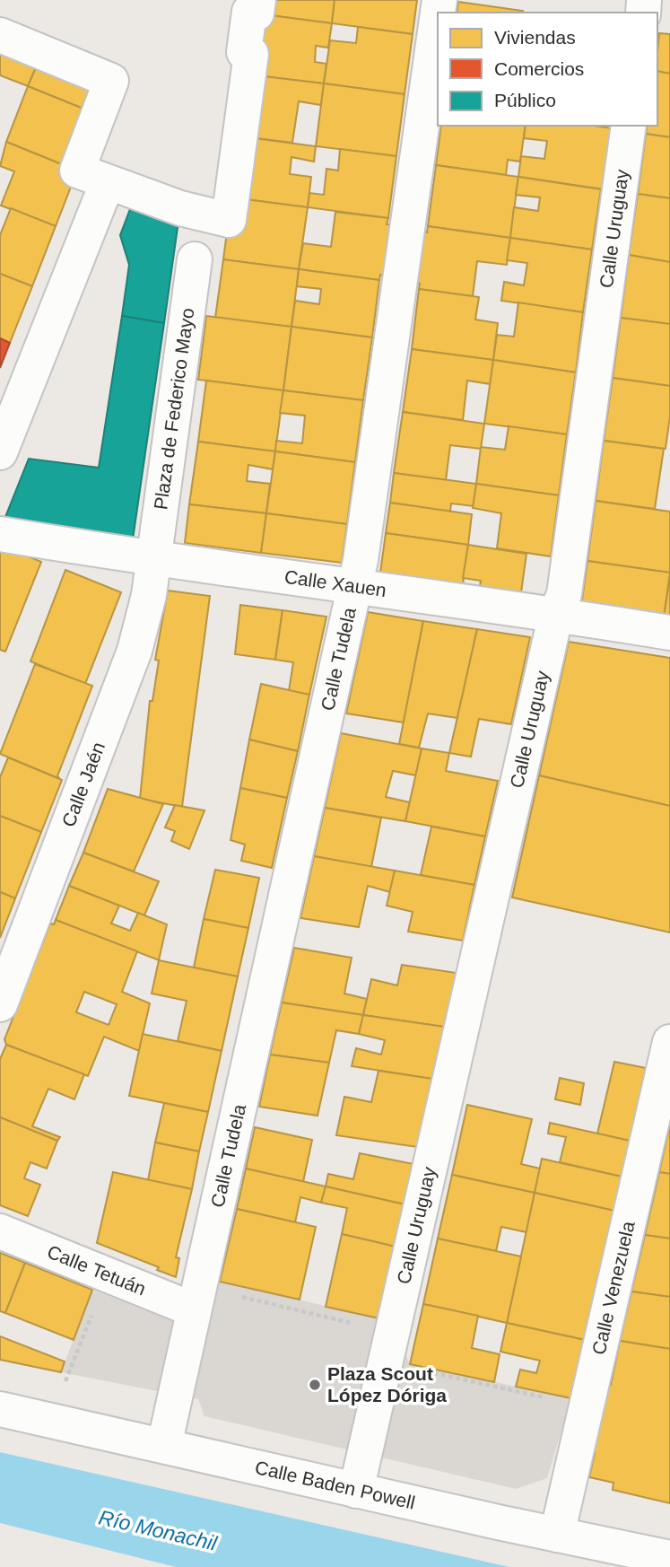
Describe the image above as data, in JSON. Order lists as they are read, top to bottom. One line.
{"streets":{"street":["Calle Uruguay","Plaza de Federico Mayo","Calle Xauen","Calle Tudela","Calle Jaén","Calle Tetuán","Calle Venezuela","Calle Baden Powell"]},"crossings":[["Calle Uruguay","Calle Xauen"],["Calle Uruguay","Calle Baden Powell"],["Plaza de Federico Mayo","Calle Xauen"],["Plaza de Federico Mayo","Calle Jaén"],["Calle Xauen","Calle Tudela"],["Calle Xauen","Calle Jaén"],["Calle Tudela","Calle Tetuán"],["Calle Venezuela","Calle Baden Powell"]],"water":["Río Monachil"],"places":["Plaza Scout López Dóriga"],"legend":["Viviendas","Comercios","Público"]}
